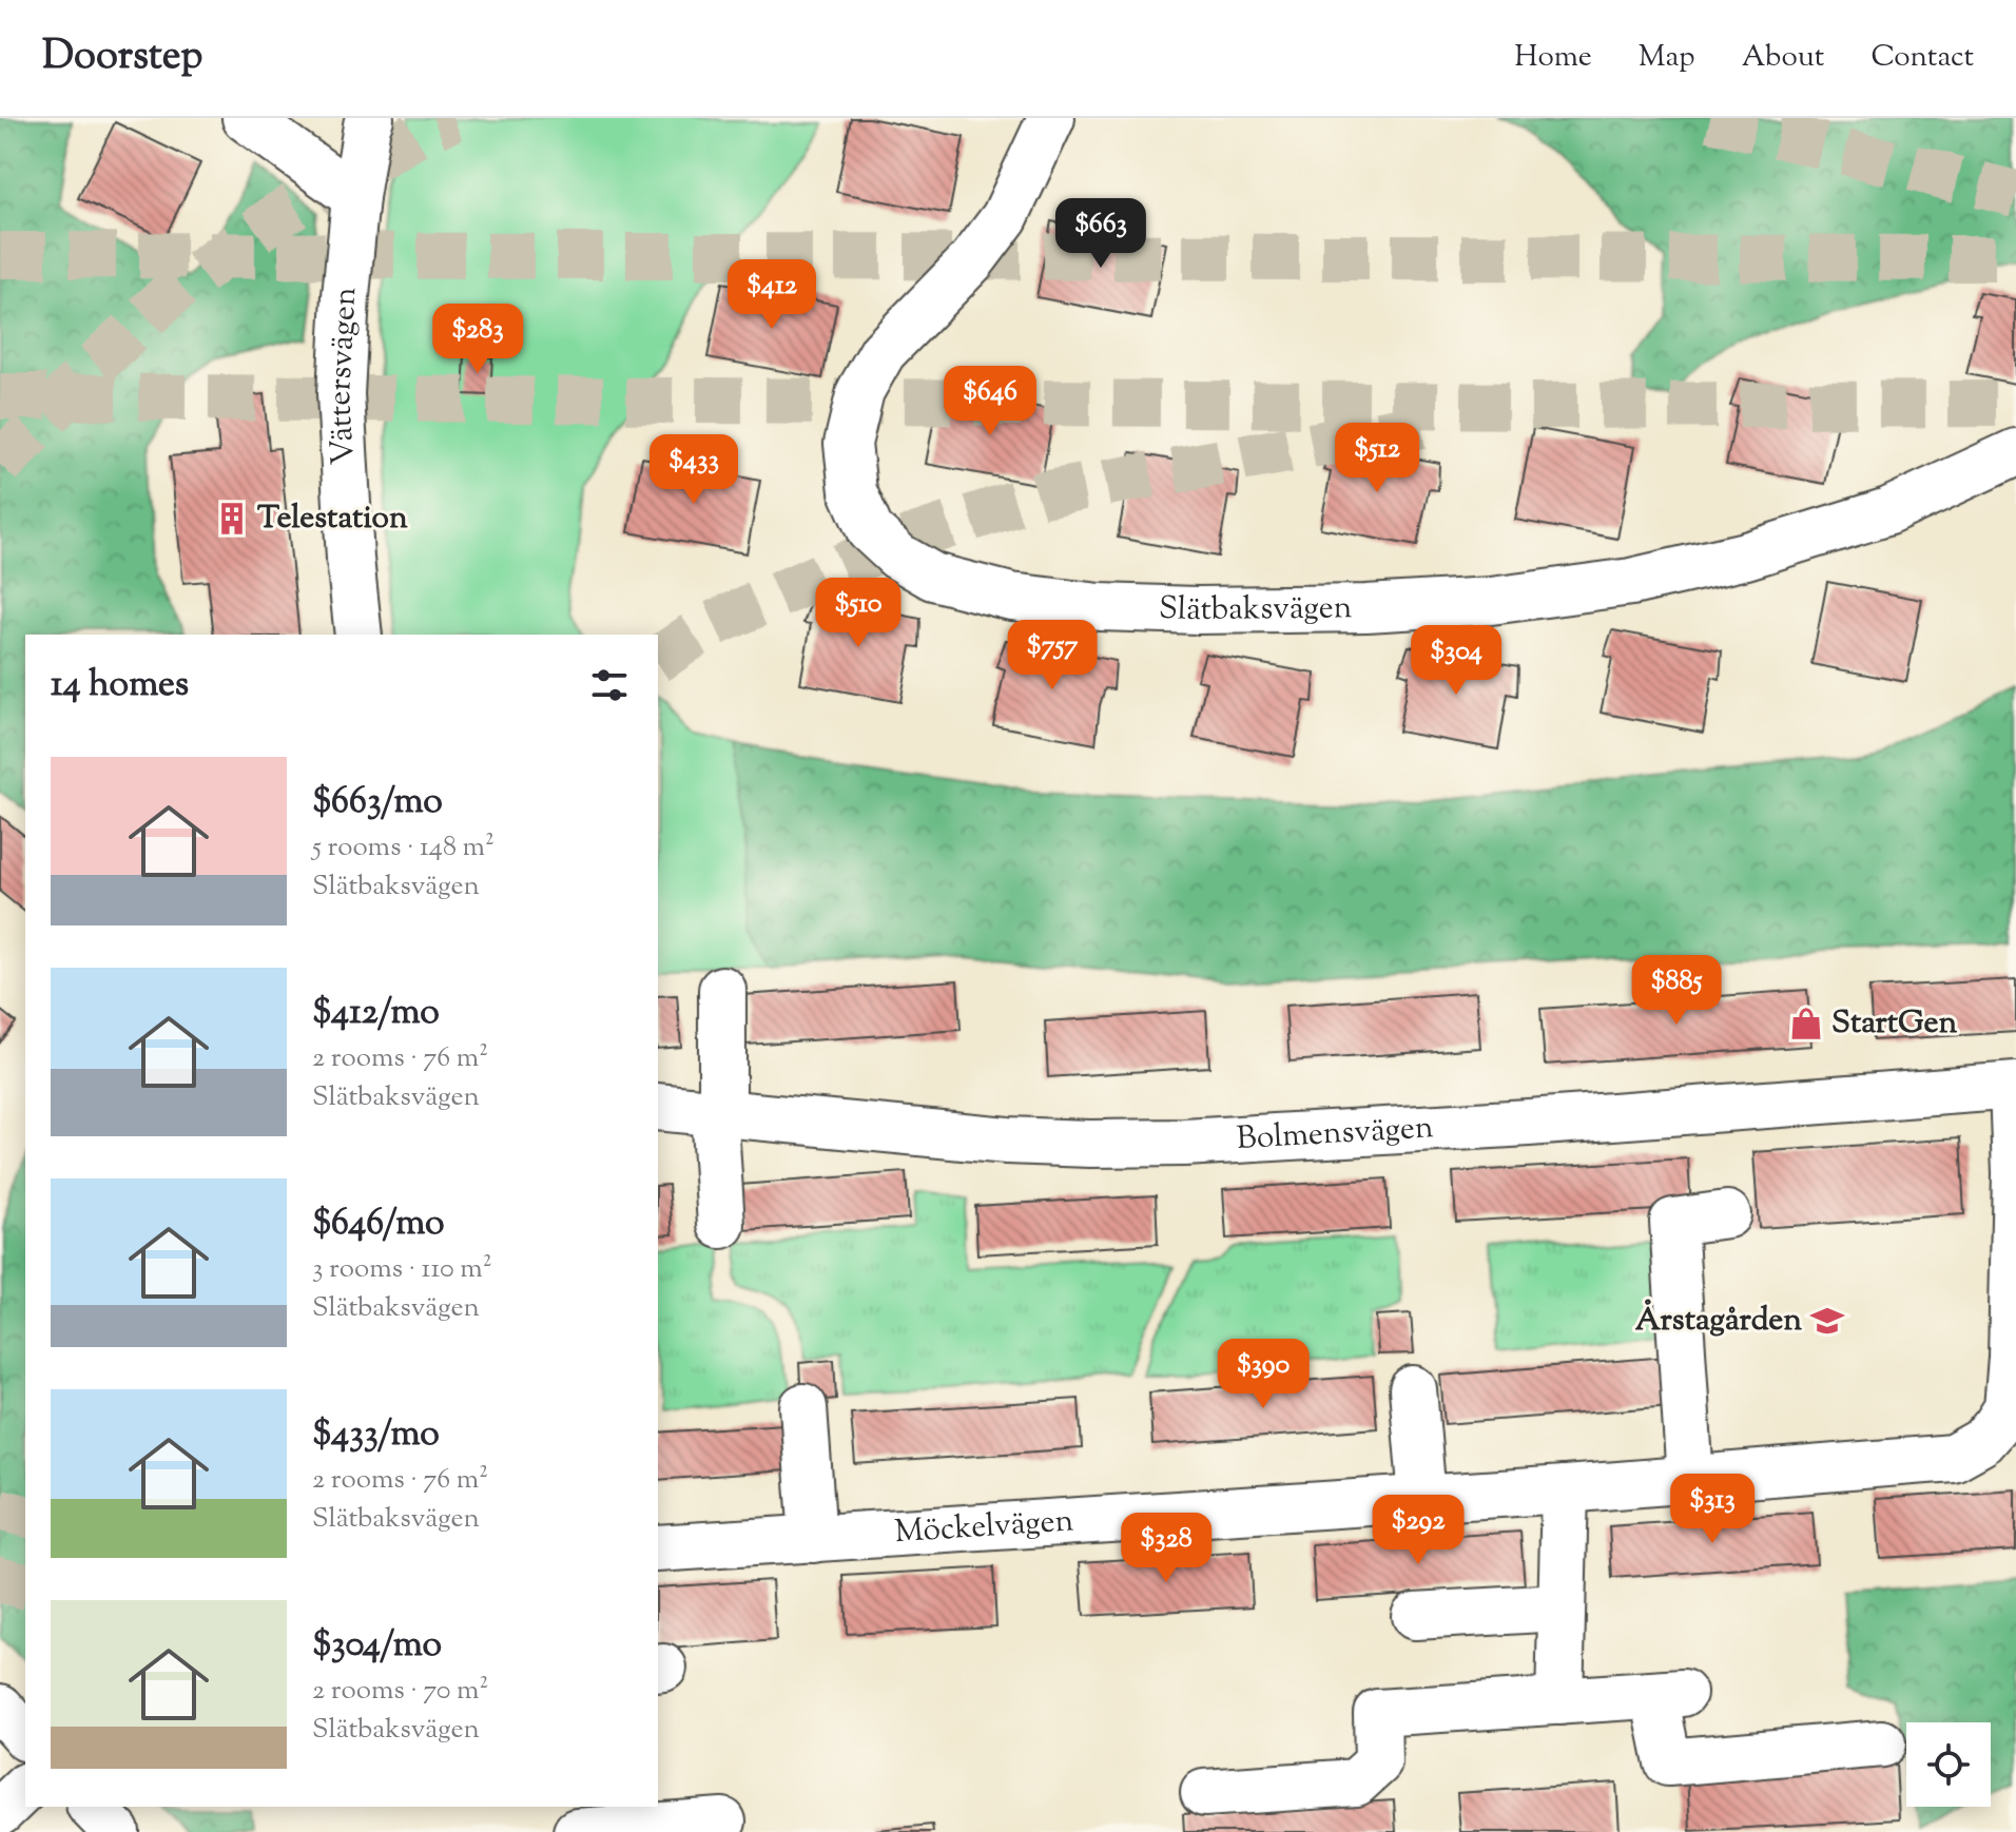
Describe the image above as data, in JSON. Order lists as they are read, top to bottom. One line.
{"streets":{"street":["Vättersvägen","Slätbaksvägen","Bolmensvägen","Möckelvägen"]},"crossings":[["Bolmensvägen","Möckelvägen"]],"places":{"building":["Telestation"],"shop":["StartGen"],"school or university":["Årstagården"]},"page":{"header":"Doorstep","nav":["Home","Map","About","Contact"],"price":["$663","$412","$283","$646","$512","$433","$510","$757","$304","$885","$390","$313","$292","$328"],"heading":"14 homes","list":[{"name":"$663/mo","note":"5 rooms · 148 m² · Slätbaksvägen"},{"name":"$412/mo","note":"2 rooms · 76 m² · Slätbaksvägen"},{"name":"$646/mo","note":"3 rooms · 110 m² · Slätbaksvägen"},{"name":"$433/mo","note":"2 rooms · 76 m² · Slätbaksvägen"},{"name":"$304/mo","note":"2 rooms · 70 m² · Slätbaksvägen"}]}}
